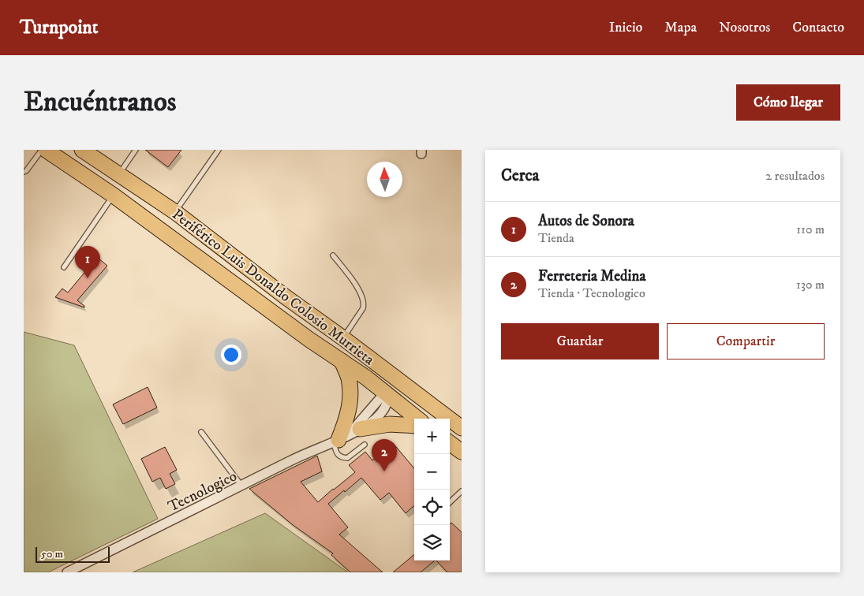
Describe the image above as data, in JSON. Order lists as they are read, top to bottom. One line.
{"streets":{"main road":["Periférico Luis Donaldo Colosio Murrieta"],"street":["Tecnologico"]},"crossings":[["Periférico Luis Donaldo Colosio Murrieta","Tecnologico"]],"scale_bar":"50 m","north":"top","page":{"header":"Turnpoint","nav":["Inicio","Mapa","Nosotros","Contacto"],"buttons":["Cómo llegar",["Guardar","Compartir"]],"title":"Encuéntranos","heading":["Cerca","2 resultados"],"list":[{"mark":"1","name":"Autos de Sonora","note":"Tienda","value":"110 m"},{"mark":"2","name":"Ferreteria Medina","note":"Tienda · Tecnologico","value":"130 m"}],"pins":["1","2"],"map_buttons":["+","−"],"scale":"50 m"}}
